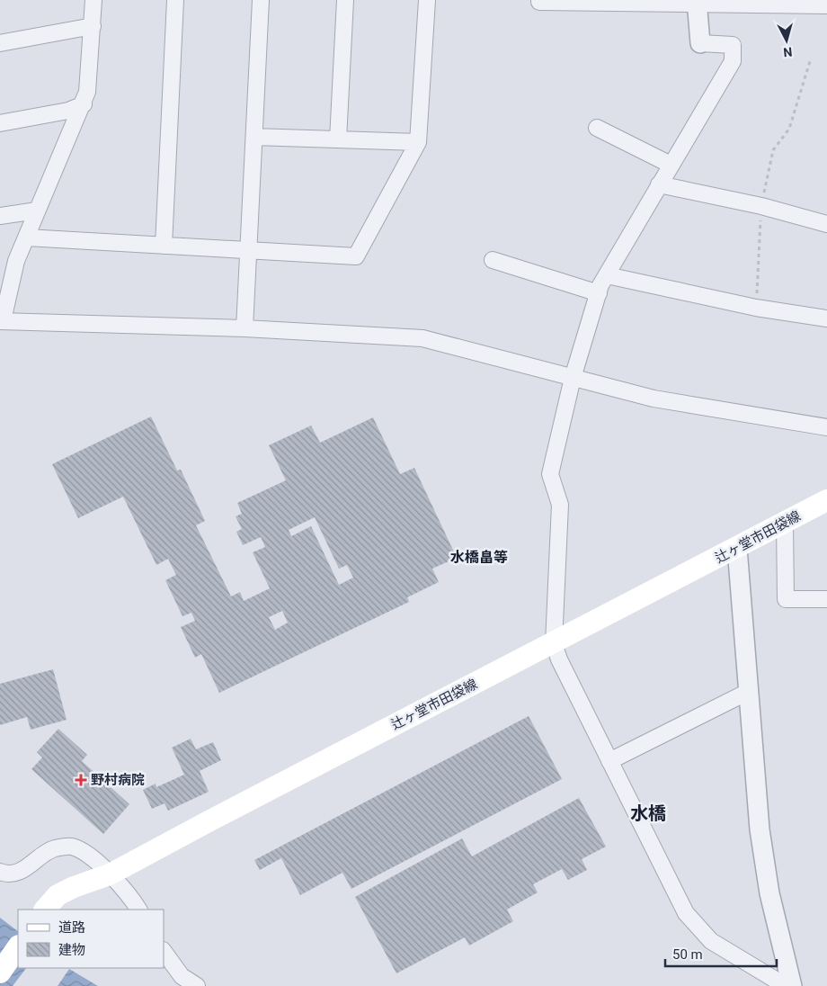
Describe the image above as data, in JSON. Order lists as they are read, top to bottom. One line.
{"streets":{"main road":["辻ヶ堂市田袋線"]},"districts":["水橋畠等","水橋"],"places":{"health":["野村病院"]},"legend":["道路","建物"],"scale_bar":"50 m","north":"bottom"}
